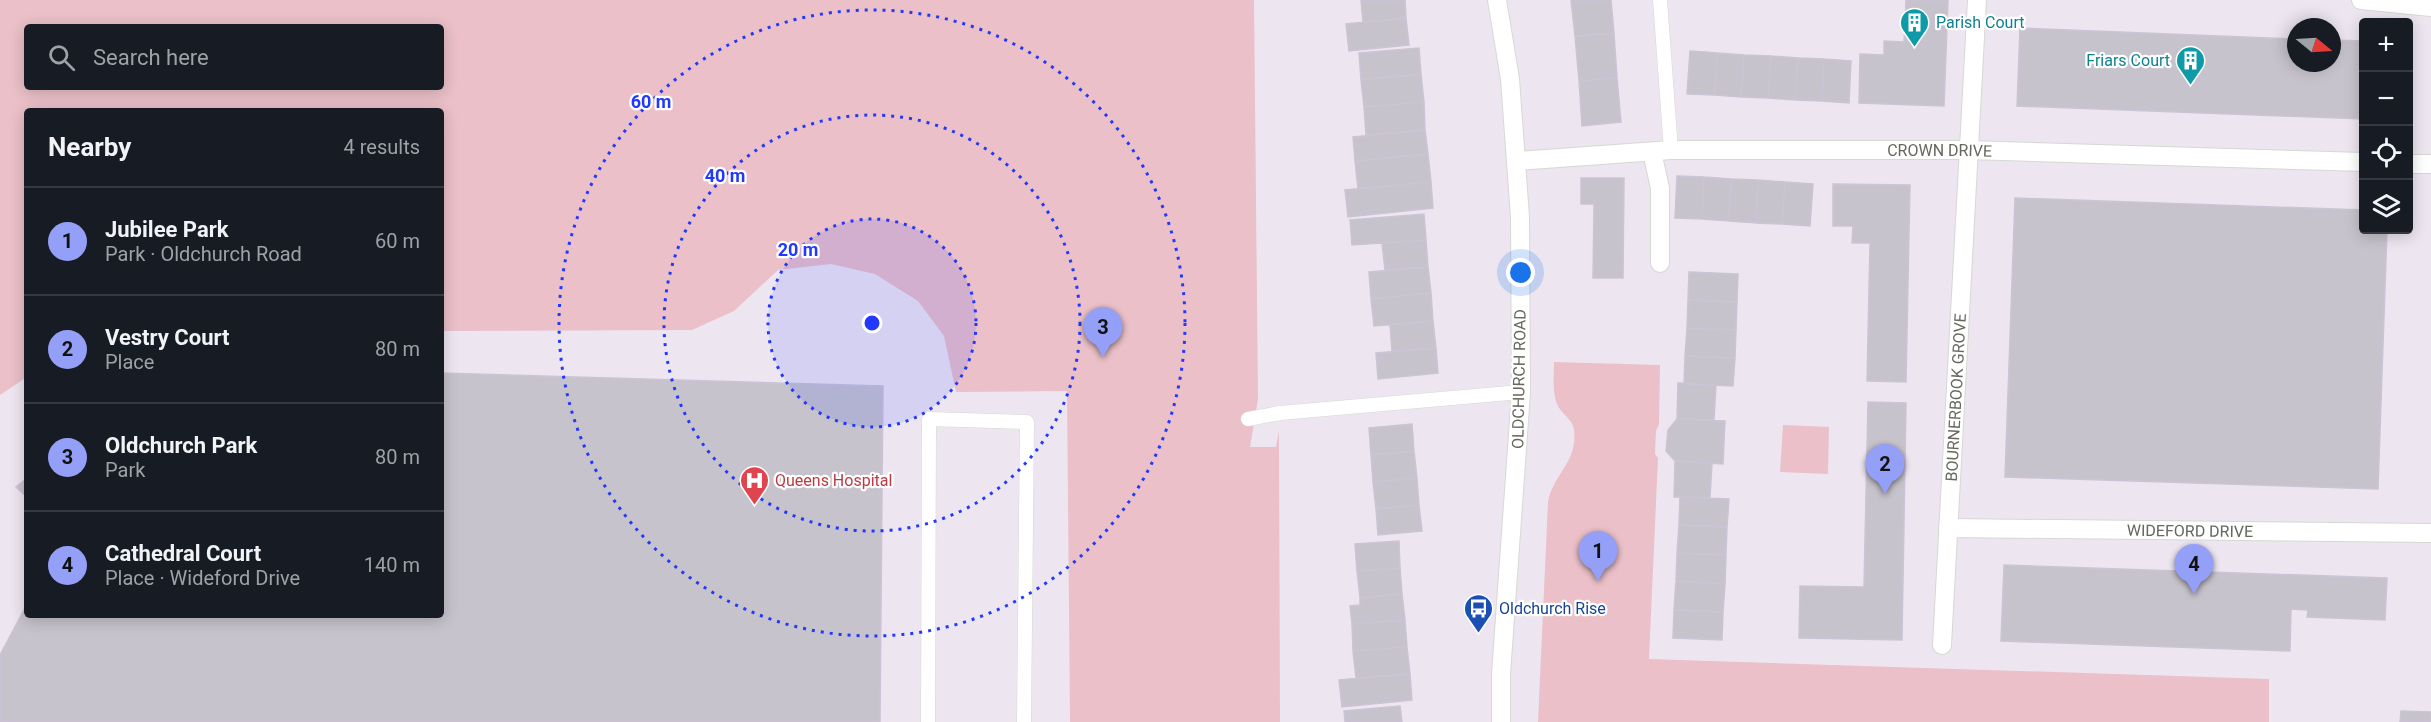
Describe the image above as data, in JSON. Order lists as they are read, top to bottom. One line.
{"streets":{"street":["CROWN DRIVE","OLDCHURCH ROAD","BOURNERBOOK GROVE","WIDEFORD DRIVE"]},"crossings":[["CROWN DRIVE","OLDCHURCH ROAD"],["CROWN DRIVE","BOURNERBOOK GROVE"],["BOURNERBOOK GROVE","WIDEFORD DRIVE"]],"places":{"building":["Parish Court","Friars Court"],"hospital":["Queens Hospital"],"bus stop":["Oldchurch Rise"]},"north":"right","page":{"map_buttons":["+","−"],"search":"Search here","heading":["Nearby","4 results"],"list":[{"mark":"1","name":"Jubilee Park","note":"Park · Oldchurch Road","value":"60 m"},{"mark":"2","name":"Vestry Court","note":"Place","value":"80 m"},{"mark":"3","name":"Oldchurch Park","note":"Park","value":"80 m"},{"mark":"4","name":"Cathedral Court","note":"Place · Wideford Drive","value":"140 m"}],"pins":["3","2","1","4"]},"rings":["60 m","40 m","20 m"]}
